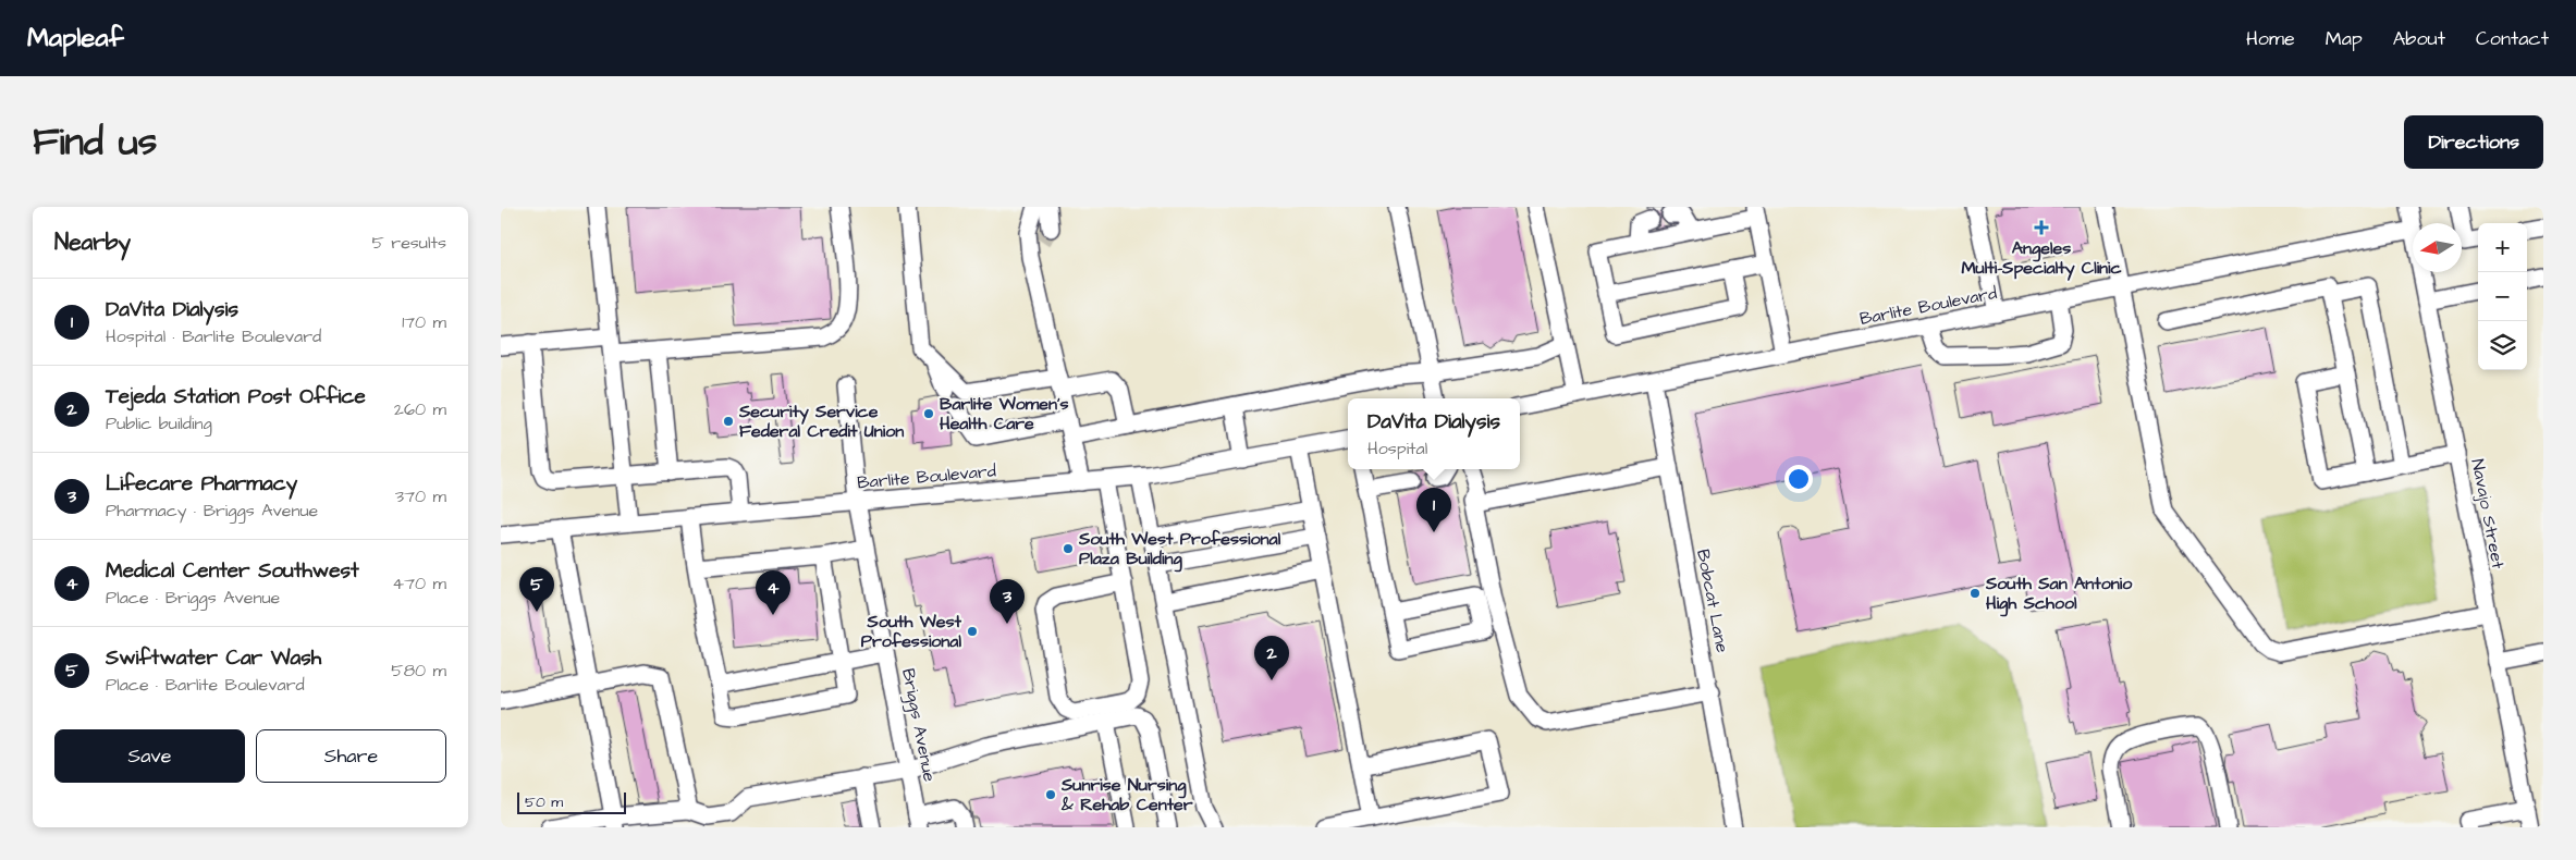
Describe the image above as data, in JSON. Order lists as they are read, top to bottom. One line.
{"streets":{"street":["Barlite Boulevard","Navajo Street","Bobcat Lane","Briggs Avenue"]},"crossings":[["Barlite Boulevard","Navajo Street"],["Barlite Boulevard","Bobcat Lane"],["Barlite Boulevard","Briggs Avenue"]],"places":{"health":["Angeles Multi-Specialty Clinic"],"other":["Barlite Women's Health Care","Security Service Federal Credit Union","South West Professional Plaza Building","South San Antonio High School","South West Professional","Sunrise Nursing & Rehab Center"]},"scale_bar":"50 m","north":"left","page":{"header":"Mapleaf","nav":["Home","Map","About","Contact"],"title":"Find us","buttons":["Directions",["Save","Share"]],"heading":["Nearby","5 results"],"map_buttons":["+","−"],"list":[{"mark":"1","name":"DaVita Dialysis","note":"Hospital · Barlite Boulevard","value":"170 m"},{"mark":"2","name":"Tejeda Station Post Office","note":"Public building","value":"260 m"},{"mark":"3","name":"Lifecare Pharmacy","note":"Pharmacy · Briggs Avenue","value":"370 m"},{"mark":"4","name":"Medical Center Southwest","note":"Place · Briggs Avenue","value":"470 m"},{"mark":"5","name":"Swiftwater Car Wash","note":"Place · Barlite Boulevard","value":"580 m"}],"popup":["DaVita Dialysis","Hospital"],"pins":["1","5","4","3","2"],"scale":"50 m"}}
